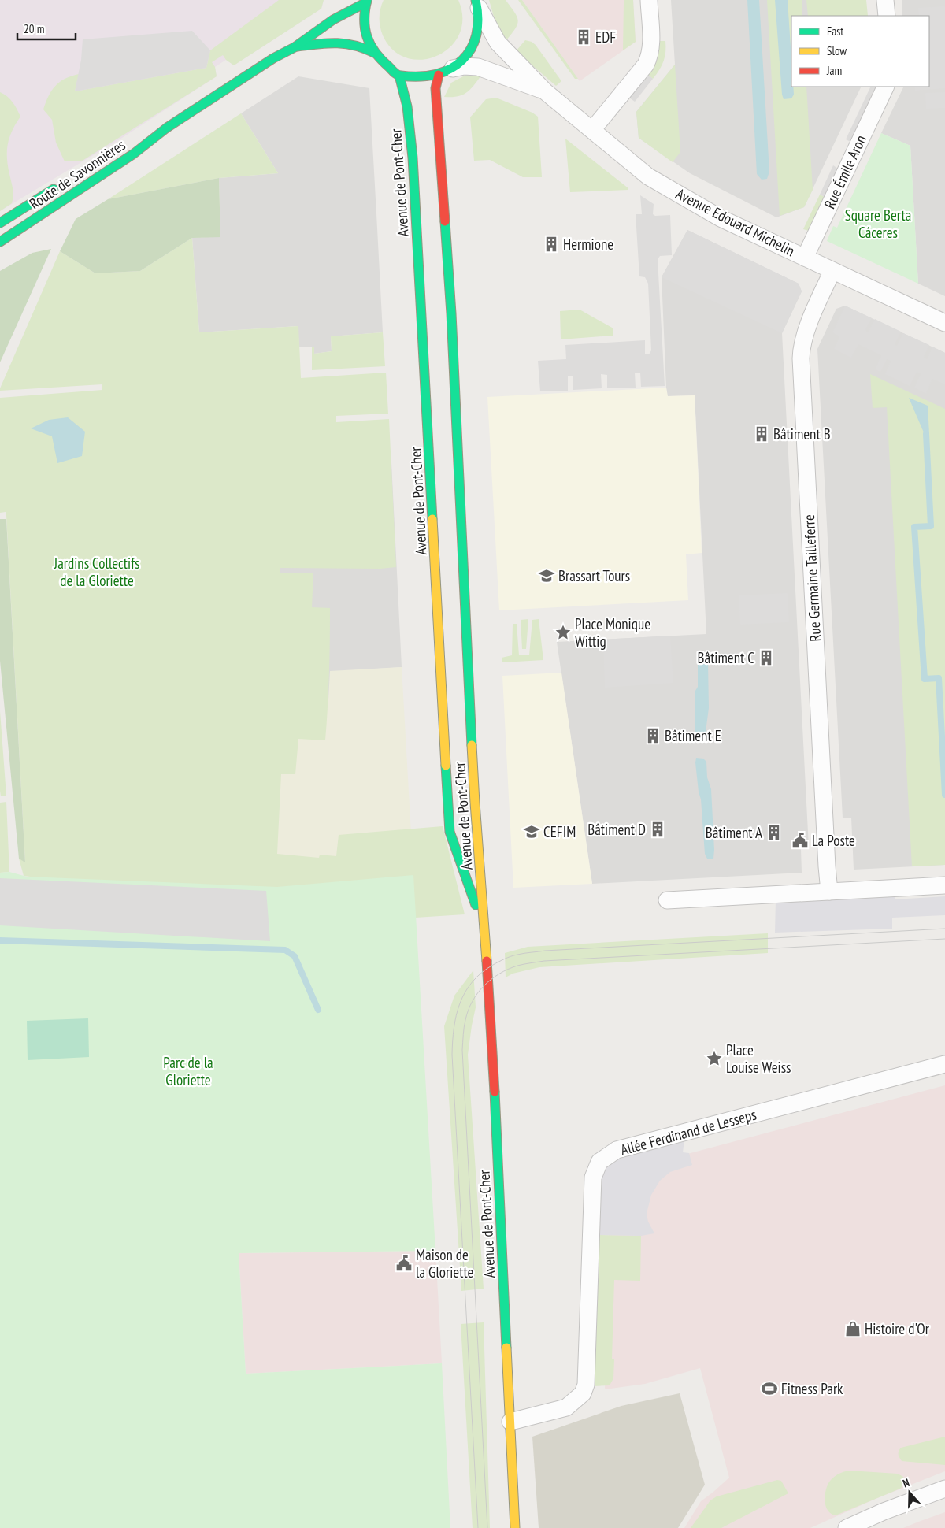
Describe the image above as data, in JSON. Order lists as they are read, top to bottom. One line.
{"streets":{"main road":["Route de Savonnières","Avenue de Pont-Cher"],"street":["Rue Émile Aron","Avenue Edouard Michelin","Rue Germaine Tailleferre","Allée Ferdinand de Lesseps"]},"crossings":[["Rue Émile Aron","Avenue Edouard Michelin"],["Avenue de Pont-Cher","Avenue Edouard Michelin"],["Avenue de Pont-Cher","Allée Ferdinand de Lesseps"],["Avenue Edouard Michelin","Rue Germaine Tailleferre"]],"parks":["Square Berta Cáceres","Jardins Collectifs de la Gloriette","Parc de la Gloriette"],"places":{"building":["EDF","Hermione","Bâtiment B","Bâtiment C","Bâtiment E","Bâtiment D","Bâtiment A"],"school or university":["Brassart Tours","CEFIM"],"place":["Place Monique Wittig","Place Louise Weiss"],"public building":["La Poste","Maison de la Gloriette"],"shop":["Histoire d'Or"],"sports":["Fitness Park"]},"legend":["Fast","Slow","Jam"],"scale_bar":"20 m","north":"top"}
